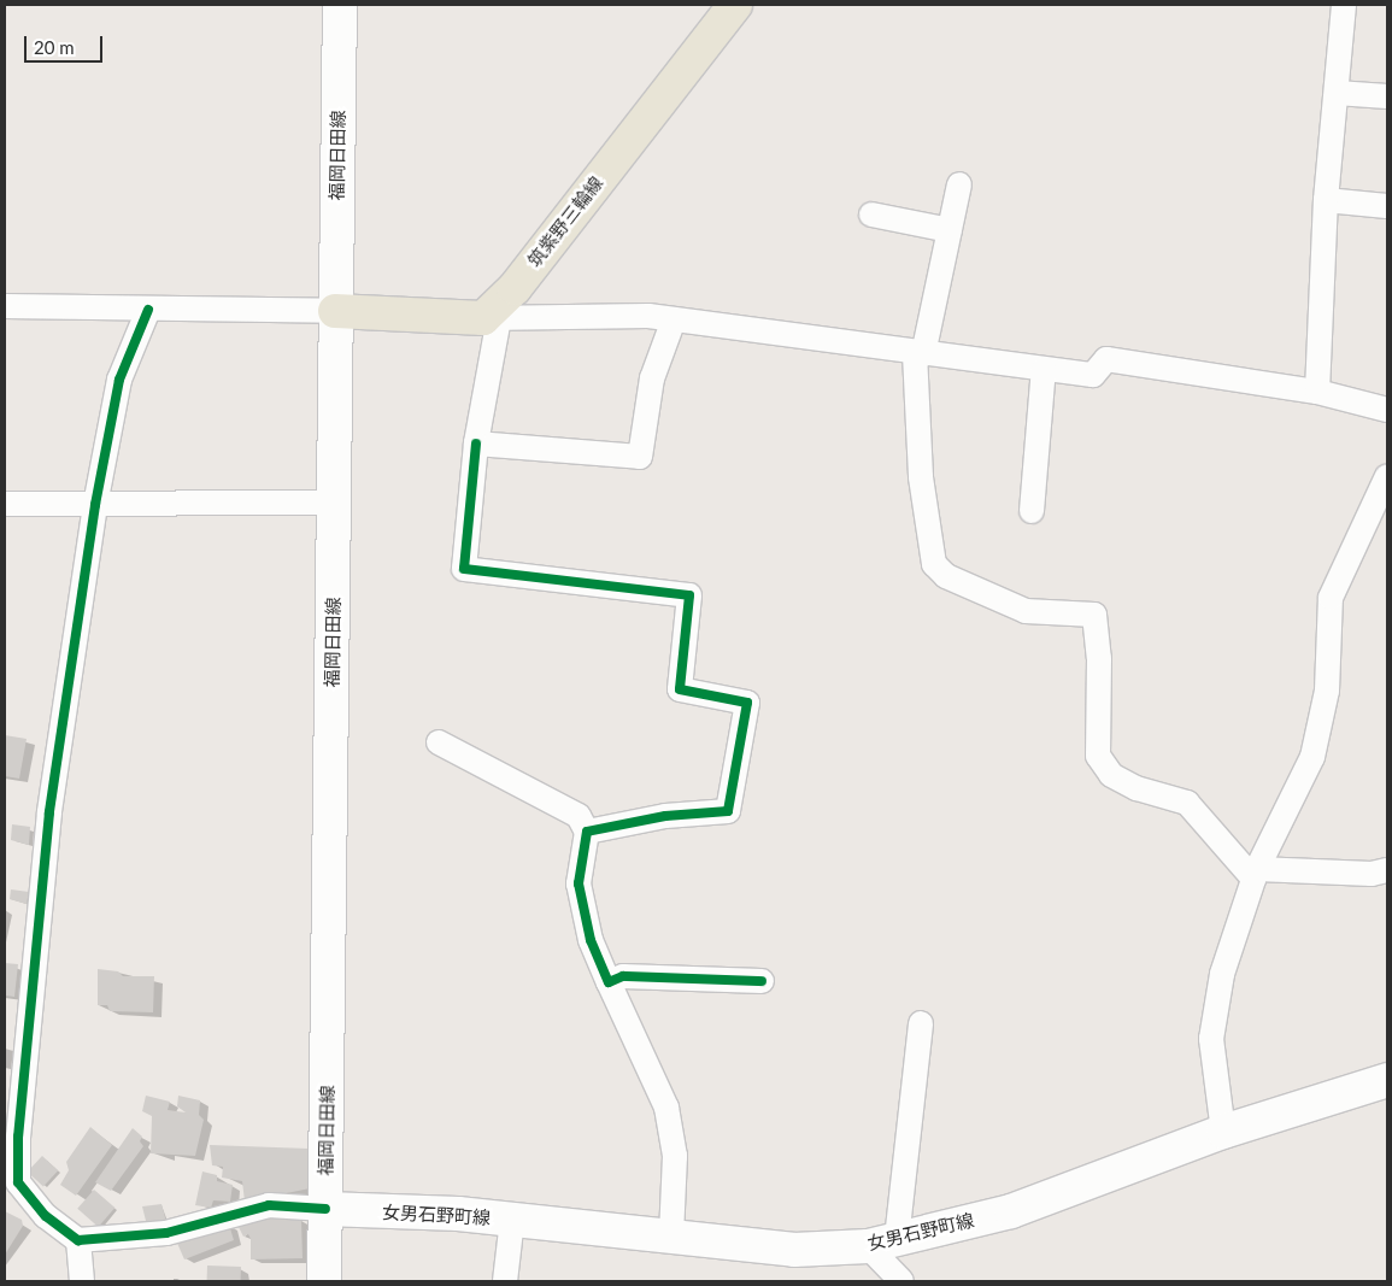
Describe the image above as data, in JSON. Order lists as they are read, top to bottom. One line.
{"streets":{"main road":["福岡日田線","筑紫野三輪線","女男石野町線"]},"crossings":[["福岡日田線","女男石野町線"]],"scale_bar":"20 m"}
